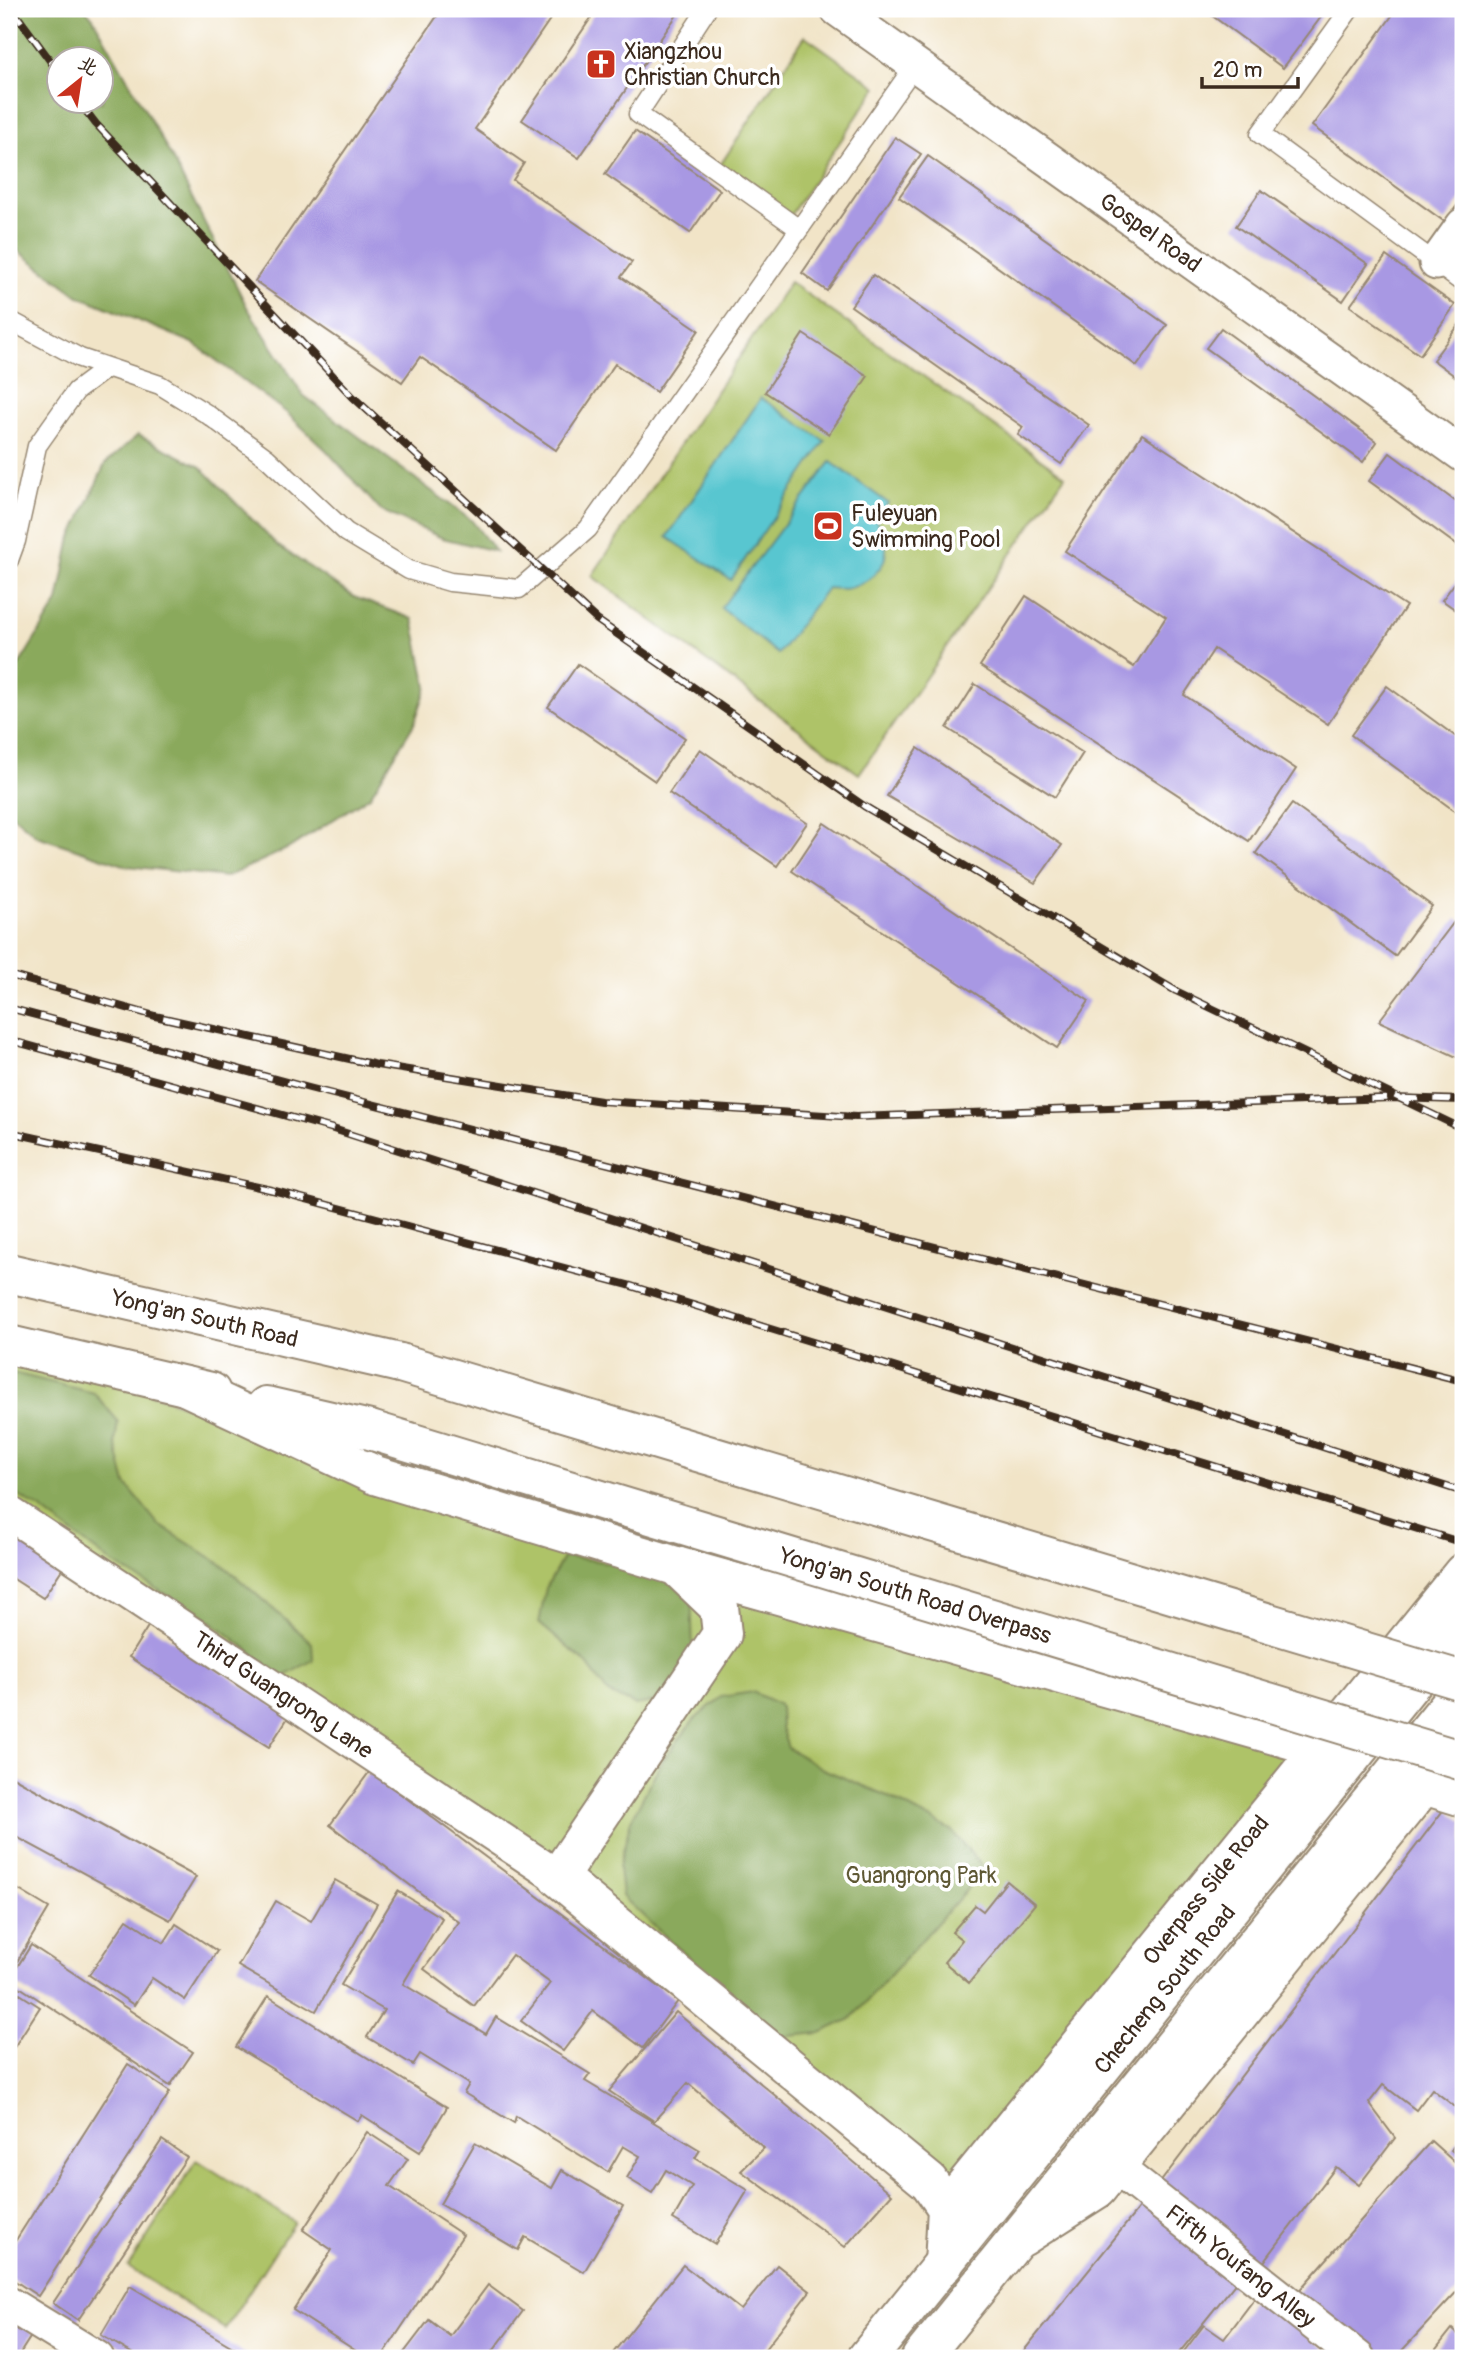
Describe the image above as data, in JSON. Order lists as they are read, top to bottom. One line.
{"streets":{"main road":["Yong'an South Road","Yong'an South Road Overpass","Overpass Side Road","Checheng South Road"],"street":["Gospel Road","Third Guangrong Lane","Fifth Youfang Alley"]},"parks":["Guangrong Park"],"places":{"church":["Xiangzhou Christian Church"],"sports":["Fuleyuan Swimming Pool"]},"scale_bar":"20 m","north":"top right"}
